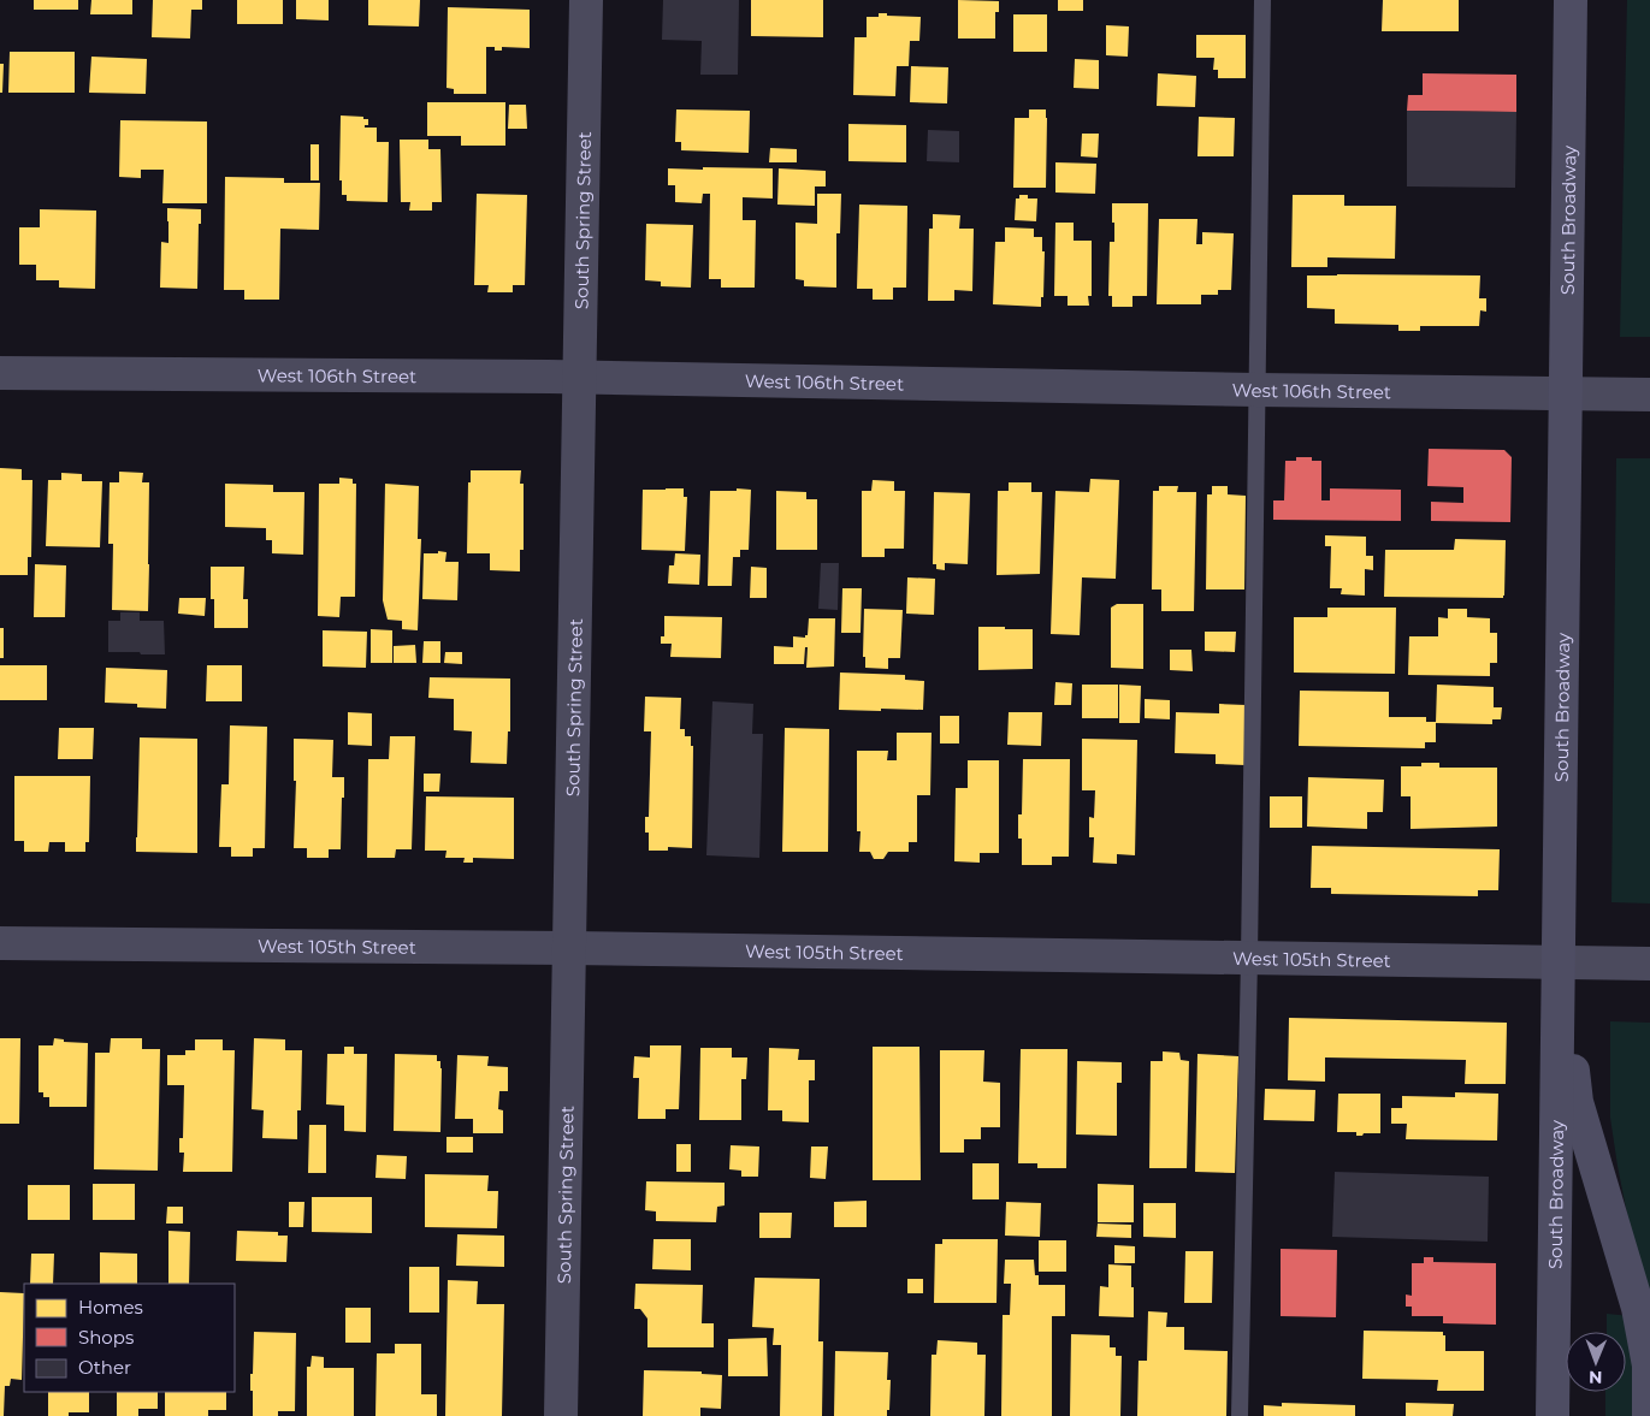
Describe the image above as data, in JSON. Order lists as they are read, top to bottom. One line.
{"streets":{"main road":["South Broadway"],"street":["South Spring Street","West 106th Street","West 105th Street"]},"crossings":[["South Spring Street","West 106th Street"],["South Spring Street","West 105th Street"],["South Broadway","West 106th Street"],["South Broadway","West 105th Street"]],"legend":["Homes","Shops","Other"],"north":"bottom"}
